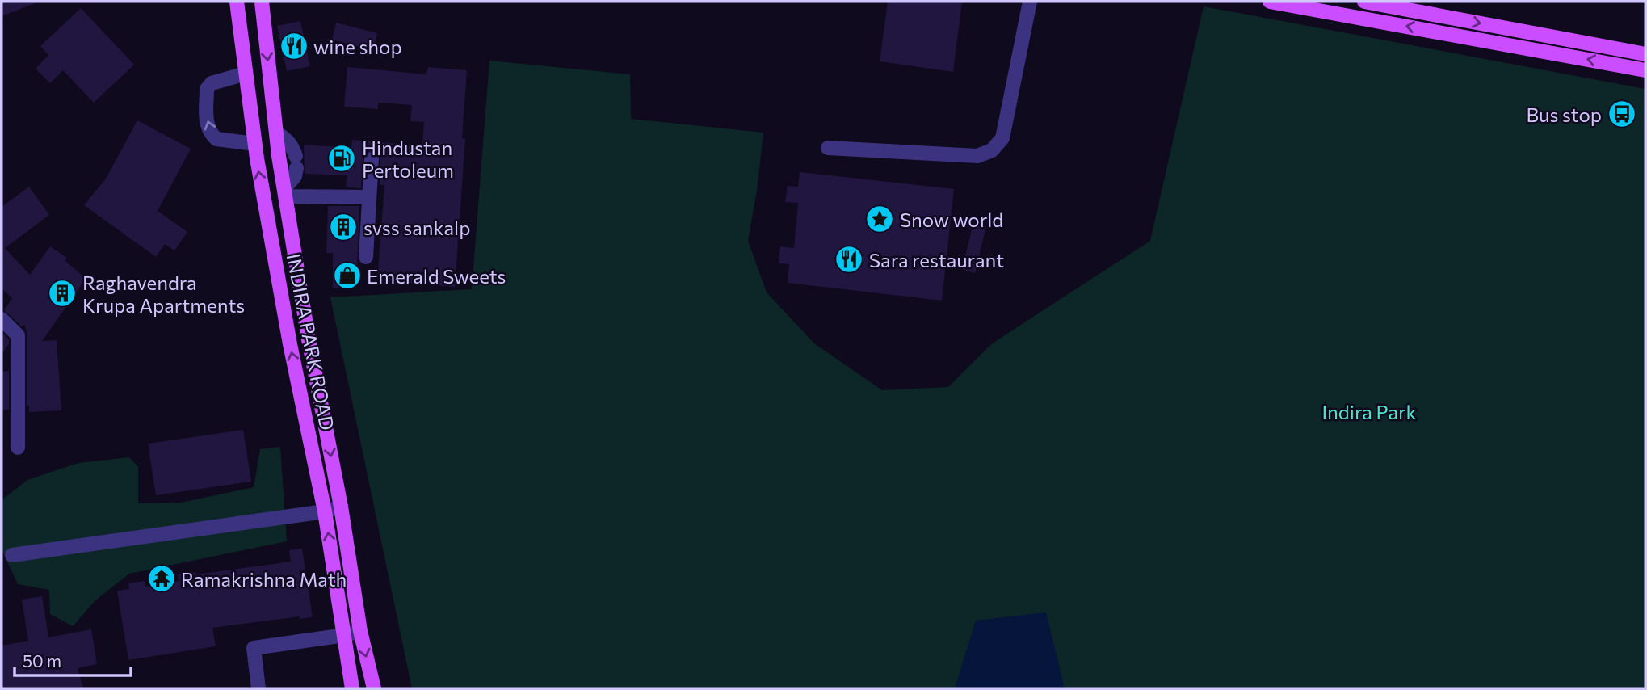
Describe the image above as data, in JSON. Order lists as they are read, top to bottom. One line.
{"streets":{"main road":["INDIRA PARK ROAD"]},"parks":["Indira Park"],"places":{"restaurant":["wine shop","Sara restaurant"],"bus stop":["Bus stop"],"fuel station":["Hindustan Pertoleum"],"place":["Snow world"],"building":["svss sankalp","Raghavendra Krupa Apartments"],"shop":["Emerald Sweets"],"temple":["Ramakrishna Math"]},"scale_bar":"50 m"}
